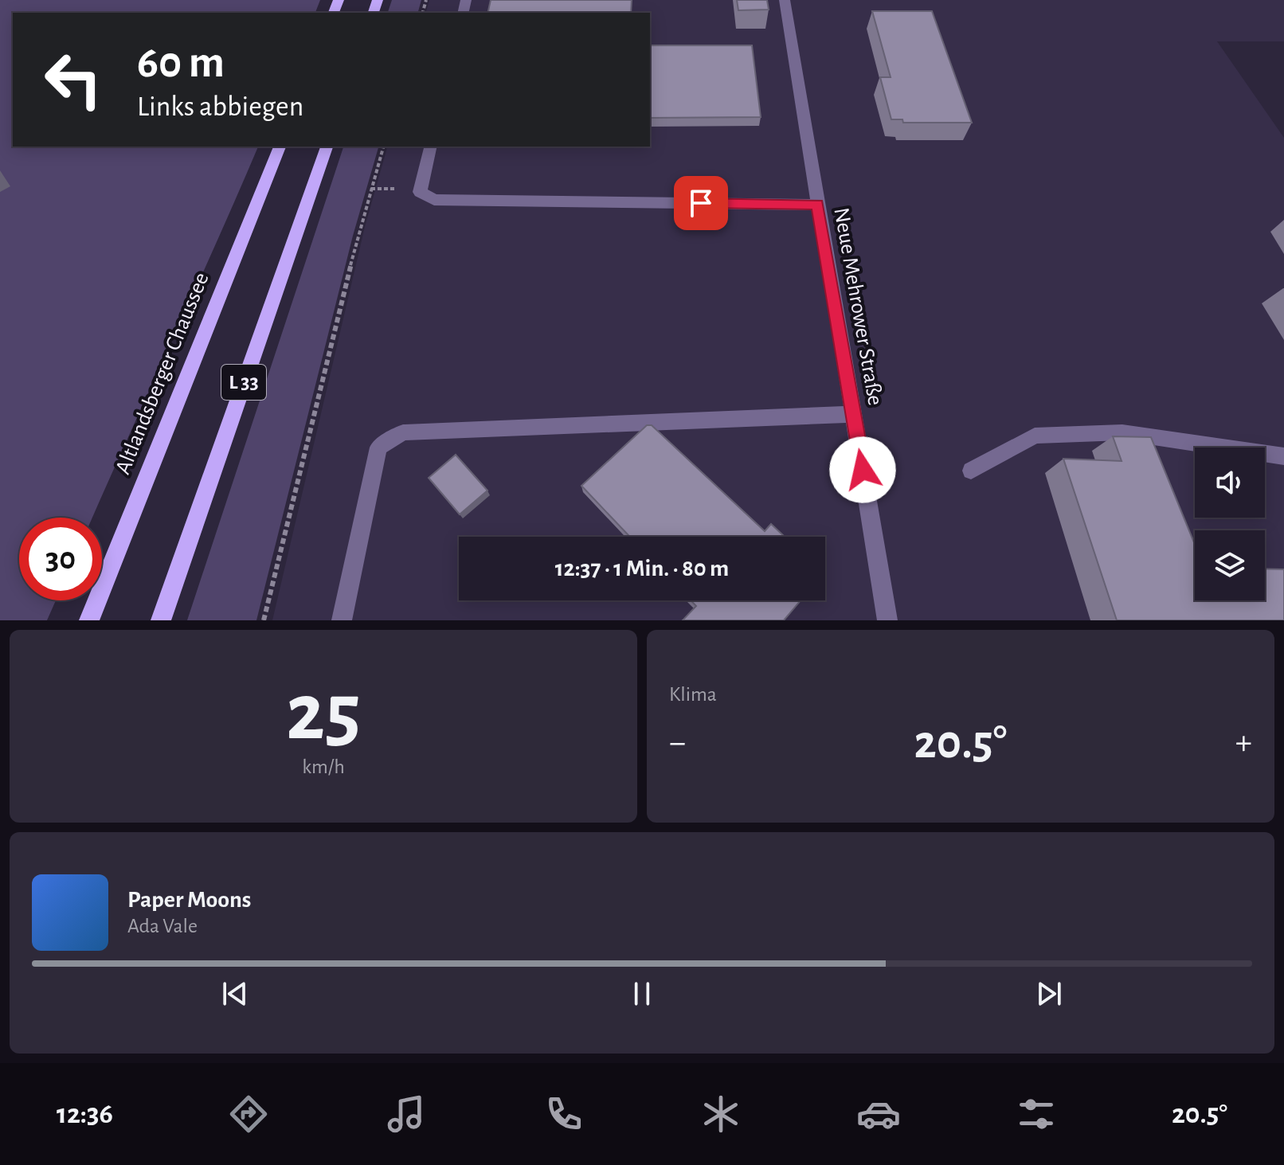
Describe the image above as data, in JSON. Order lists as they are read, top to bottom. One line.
{"streets":{"main road":["Altlandsberger Chaussee","L 33"],"street":["Neue Mehrower Straße"]},"page":{"turn":["60 m","Links abbiegen"],"limit":"30","trip":"12:37 · 1 Min. · 80 m","tile":[["25","km/h"],"Klima"],"heat":["−","20.5°","+"],"song":["Paper Moons","Ada Vale"],"tabs":["12:36","20.5°"]}}
